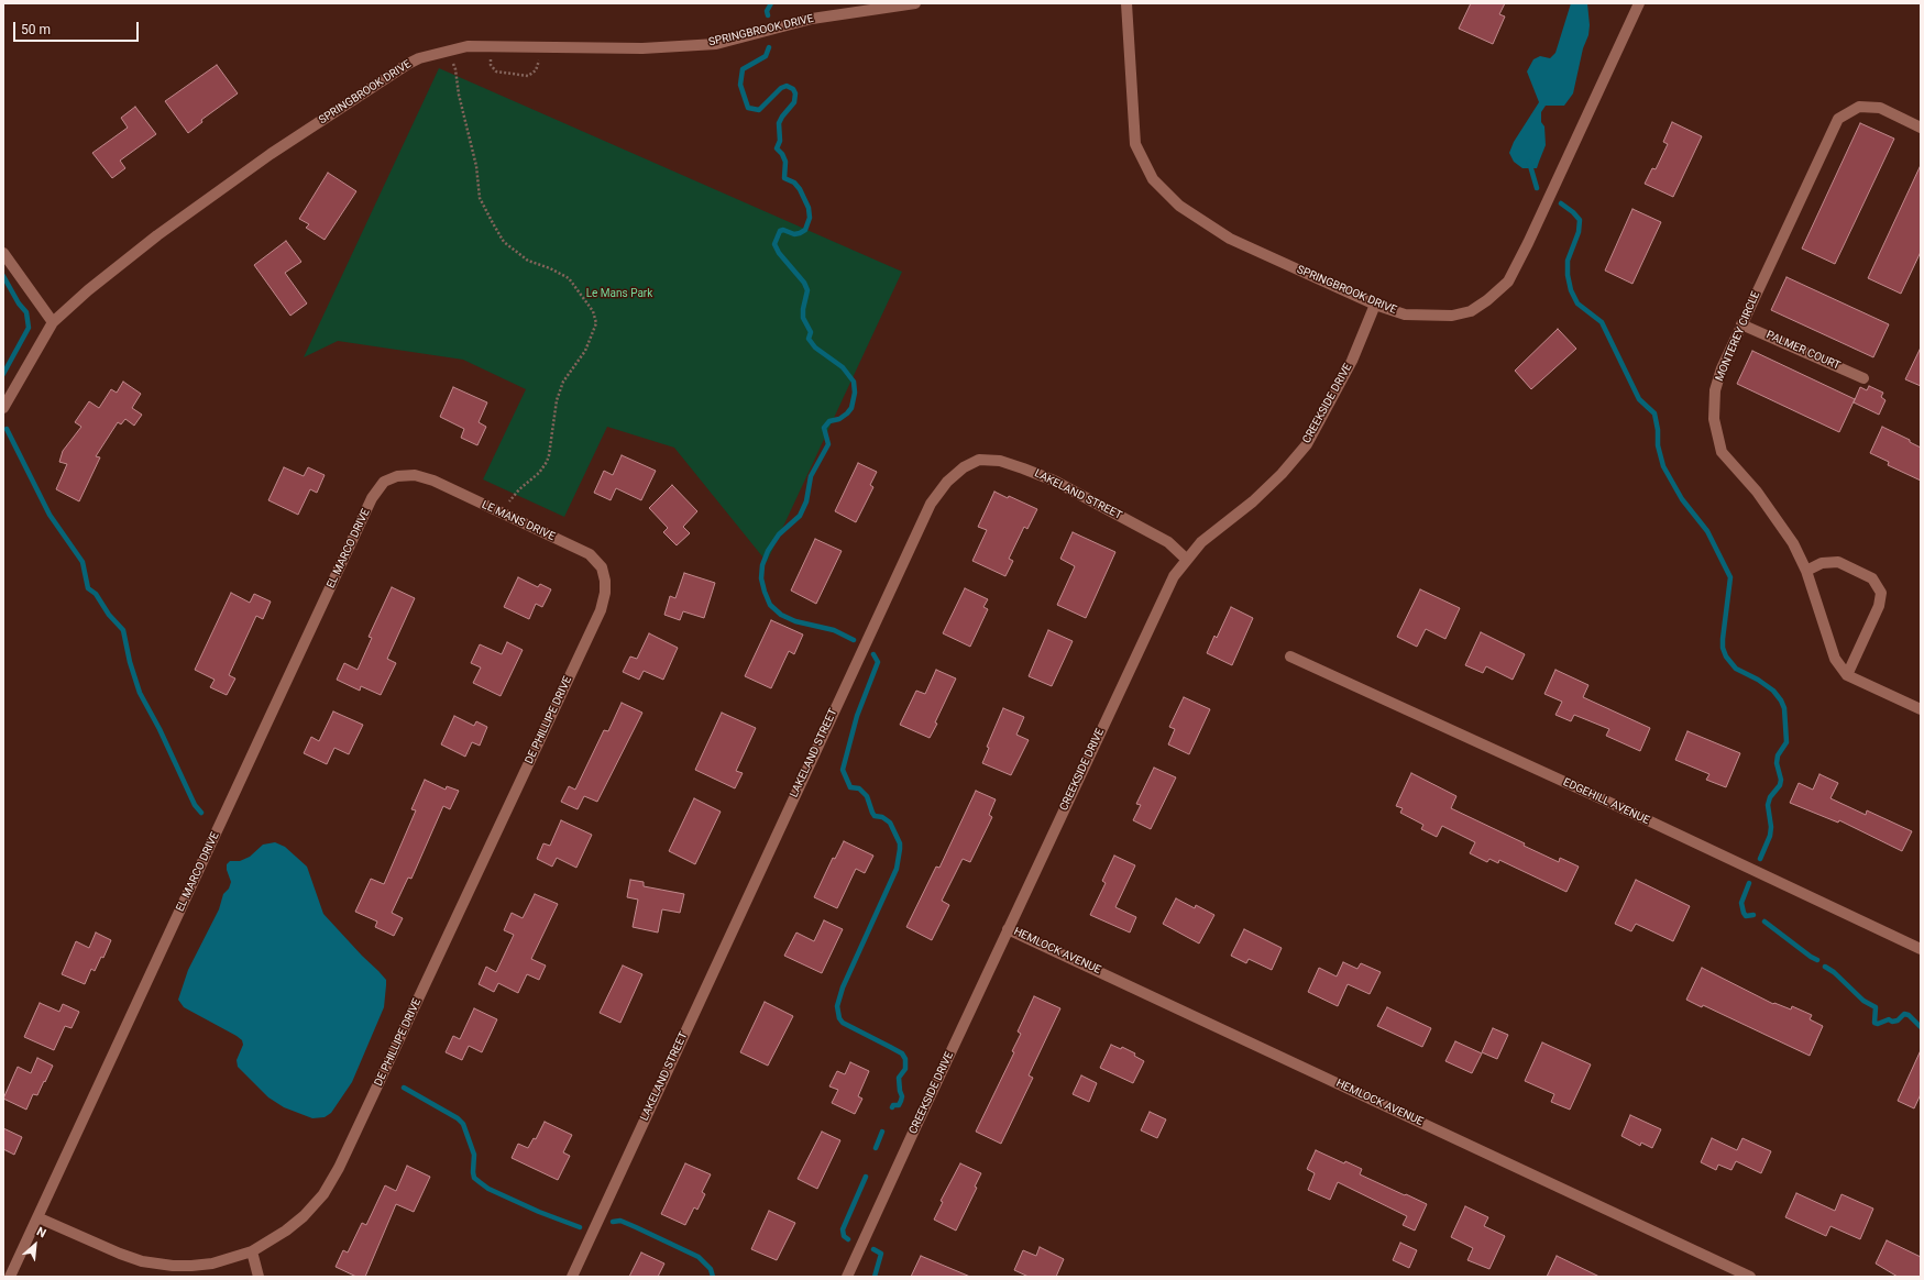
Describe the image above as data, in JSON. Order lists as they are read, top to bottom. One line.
{"streets":{"street":["SPRINGBROOK DRIVE","MONTEREY CIRCLE","PALMER COURT","CREEKSIDE DRIVE","LAKELAND STREET","LE MANS DRIVE","EL MARCO DRIVE","DE PHILLIPE DRIVE","EDGEHILL AVENUE","HEMLOCK AVENUE"]},"crossings":[["SPRINGBROOK DRIVE","CREEKSIDE DRIVE"],["MONTEREY CIRCLE","PALMER COURT"],["CREEKSIDE DRIVE","LAKELAND STREET"],["CREEKSIDE DRIVE","HEMLOCK AVENUE"],["LE MANS DRIVE","EL MARCO DRIVE"],["LE MANS DRIVE","DE PHILLIPE DRIVE"],["EL MARCO DRIVE","DE PHILLIPE DRIVE"]],"parks":["Le Mans Park"],"scale_bar":"50 m","north":"top right"}
